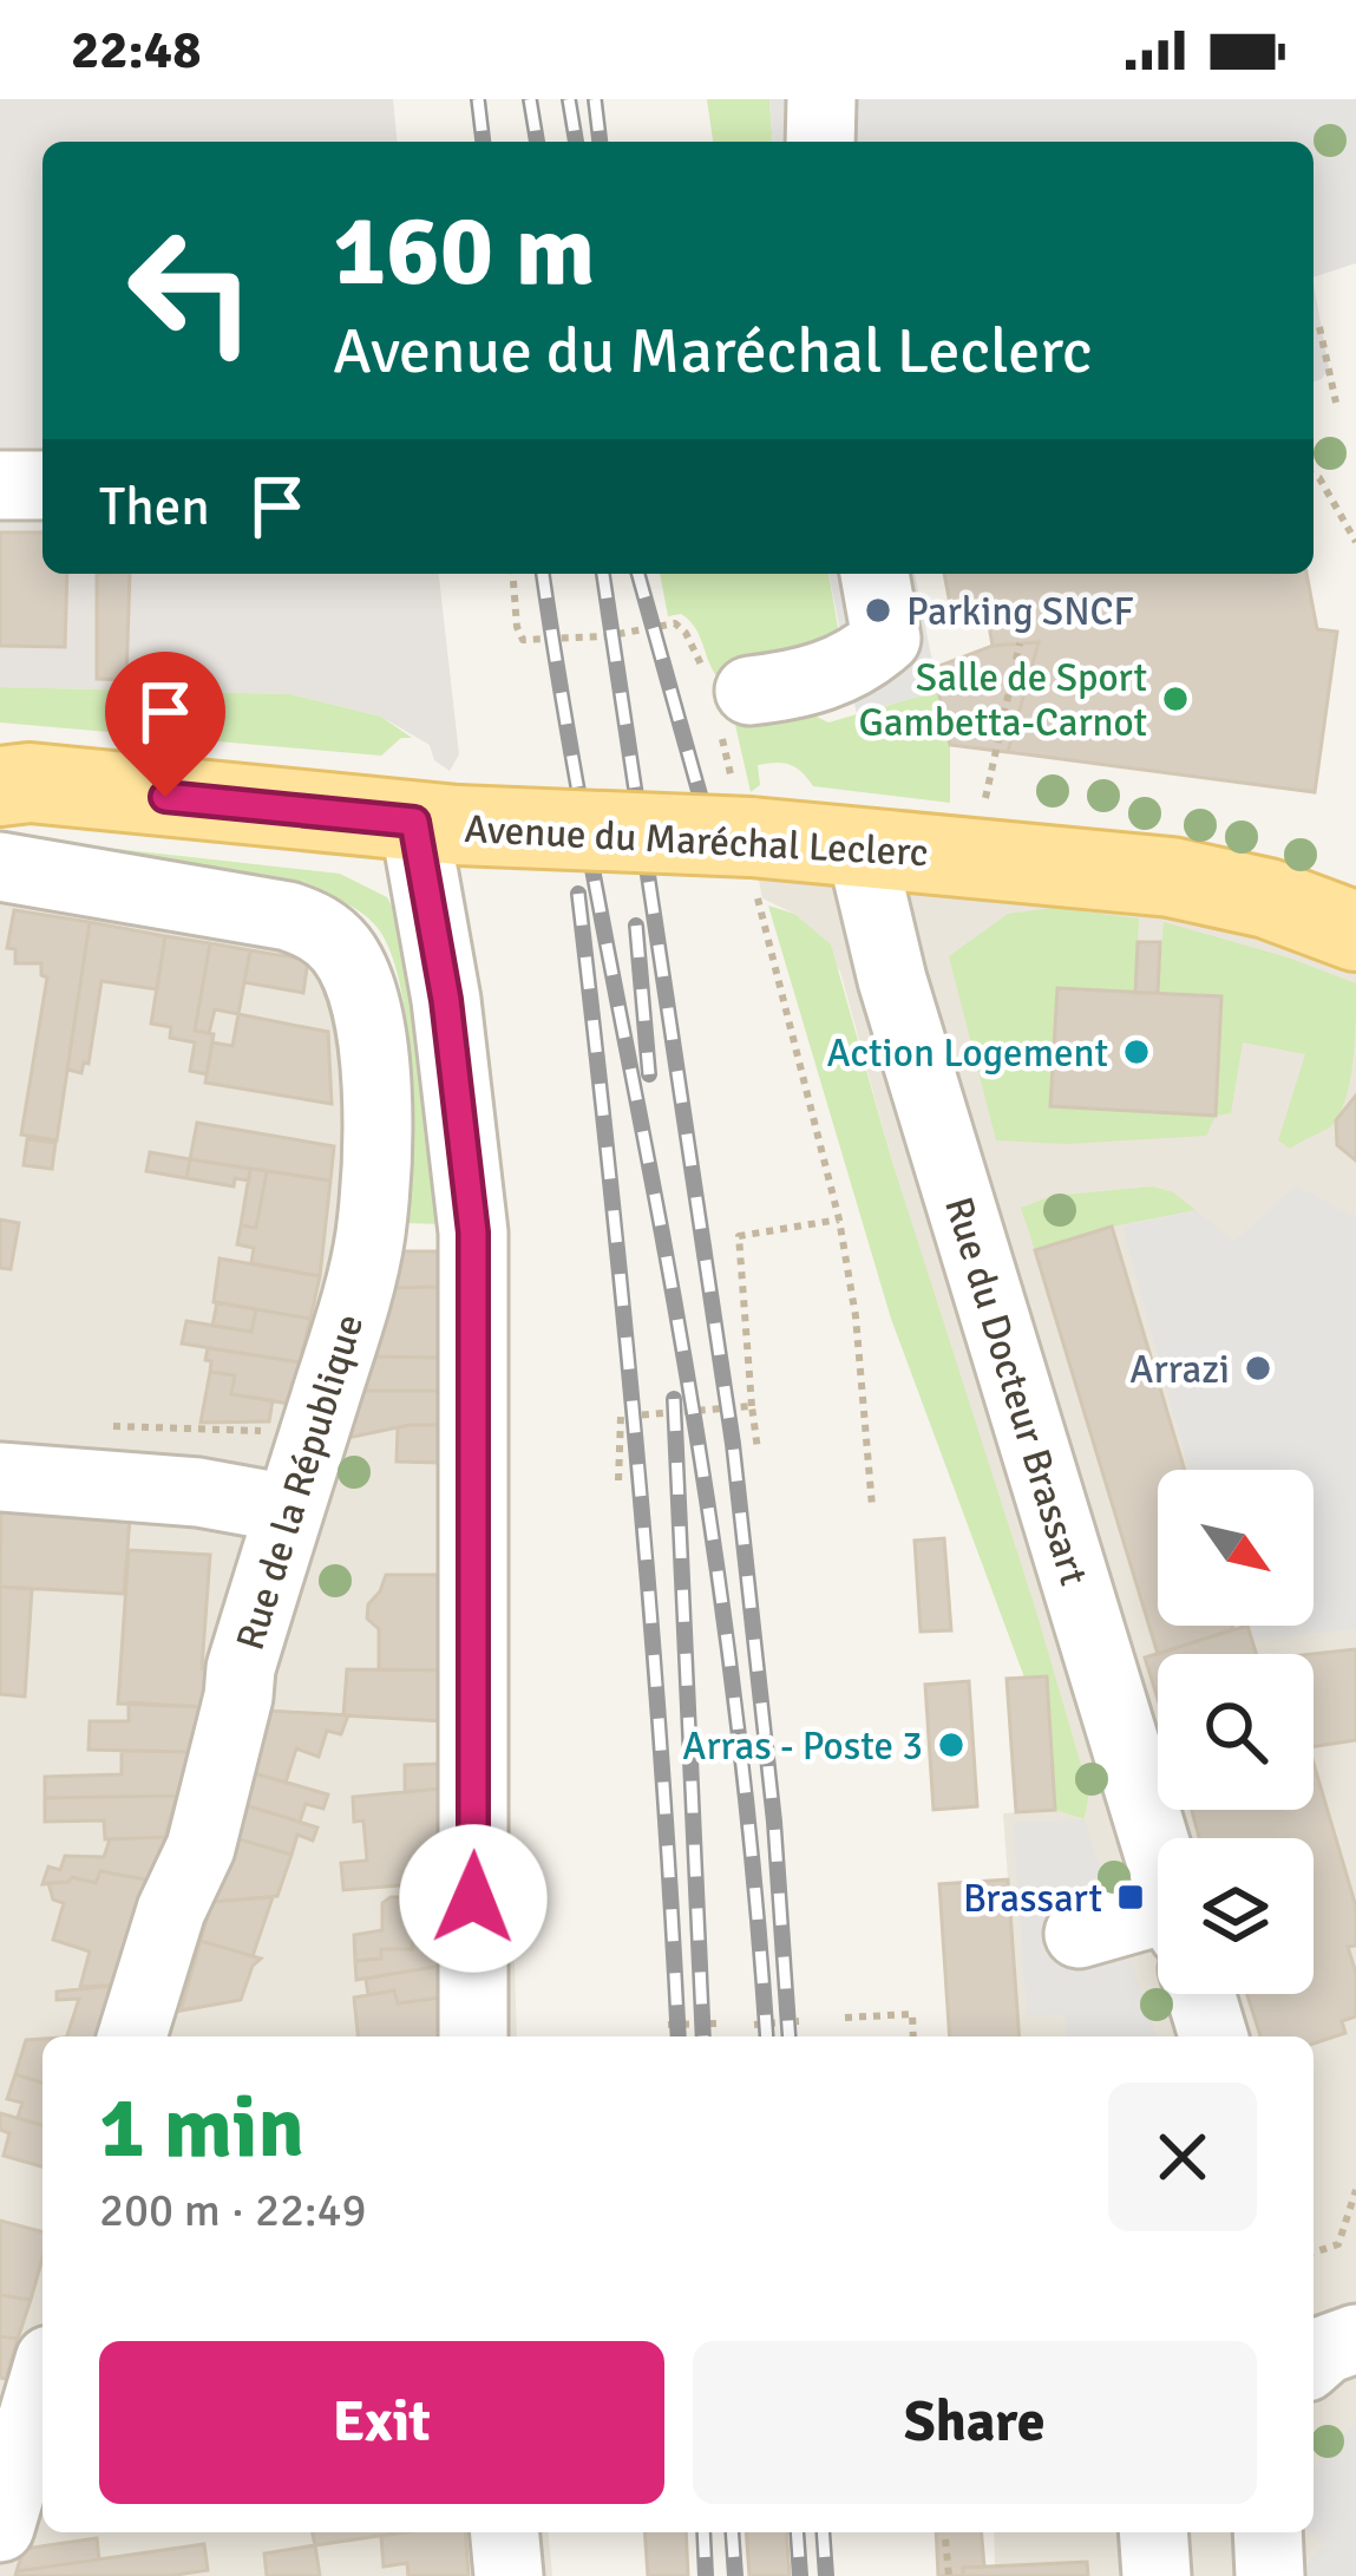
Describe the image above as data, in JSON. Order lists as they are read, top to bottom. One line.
{"streets":{"main road":["Avenue du Maréchal Leclerc"],"street":["Rue du Docteur Brassart","Rue de la République"]},"crossings":[["Avenue du Maréchal Leclerc","Rue du Docteur Brassart"]],"places":{"other":["Parking SNCF","Salle de Sport Gambetta-Carnot","Action Logement","Arrazi","Arras - Poste 3"],"transit":["Brassart"]},"north":"bottom right","page":{"status":"22:48","turn":["160 m","Avenue du Maréchal Leclerc"],"then":"Then","heading":["1 min","200 m · 22:49"],"buttons":["Exit","Share"]}}
